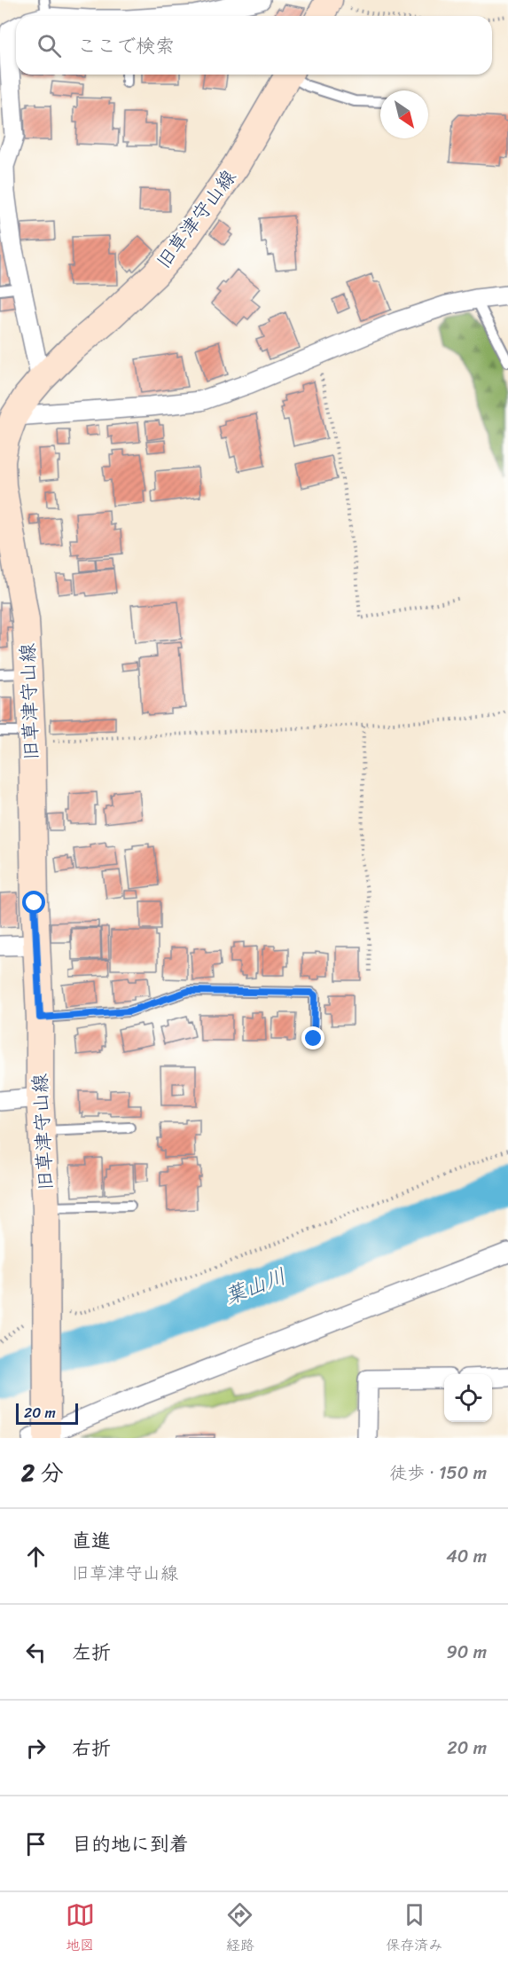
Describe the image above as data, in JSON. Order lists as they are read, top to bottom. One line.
{"streets":{"street":["旧草津守山線"]},"water":["葉山川"],"scale_bar":"20 m","north":"bottom right","page":{"search":"ここで検索","scale":"20 m","heading":["2 分","徒歩 · 150 m"],"list":[["直進","旧草津守山線","40 m"],["左折","90 m"],["右折","20 m"],"目的地に到着"],"nav":["地図","経路","保存済み"]}}
